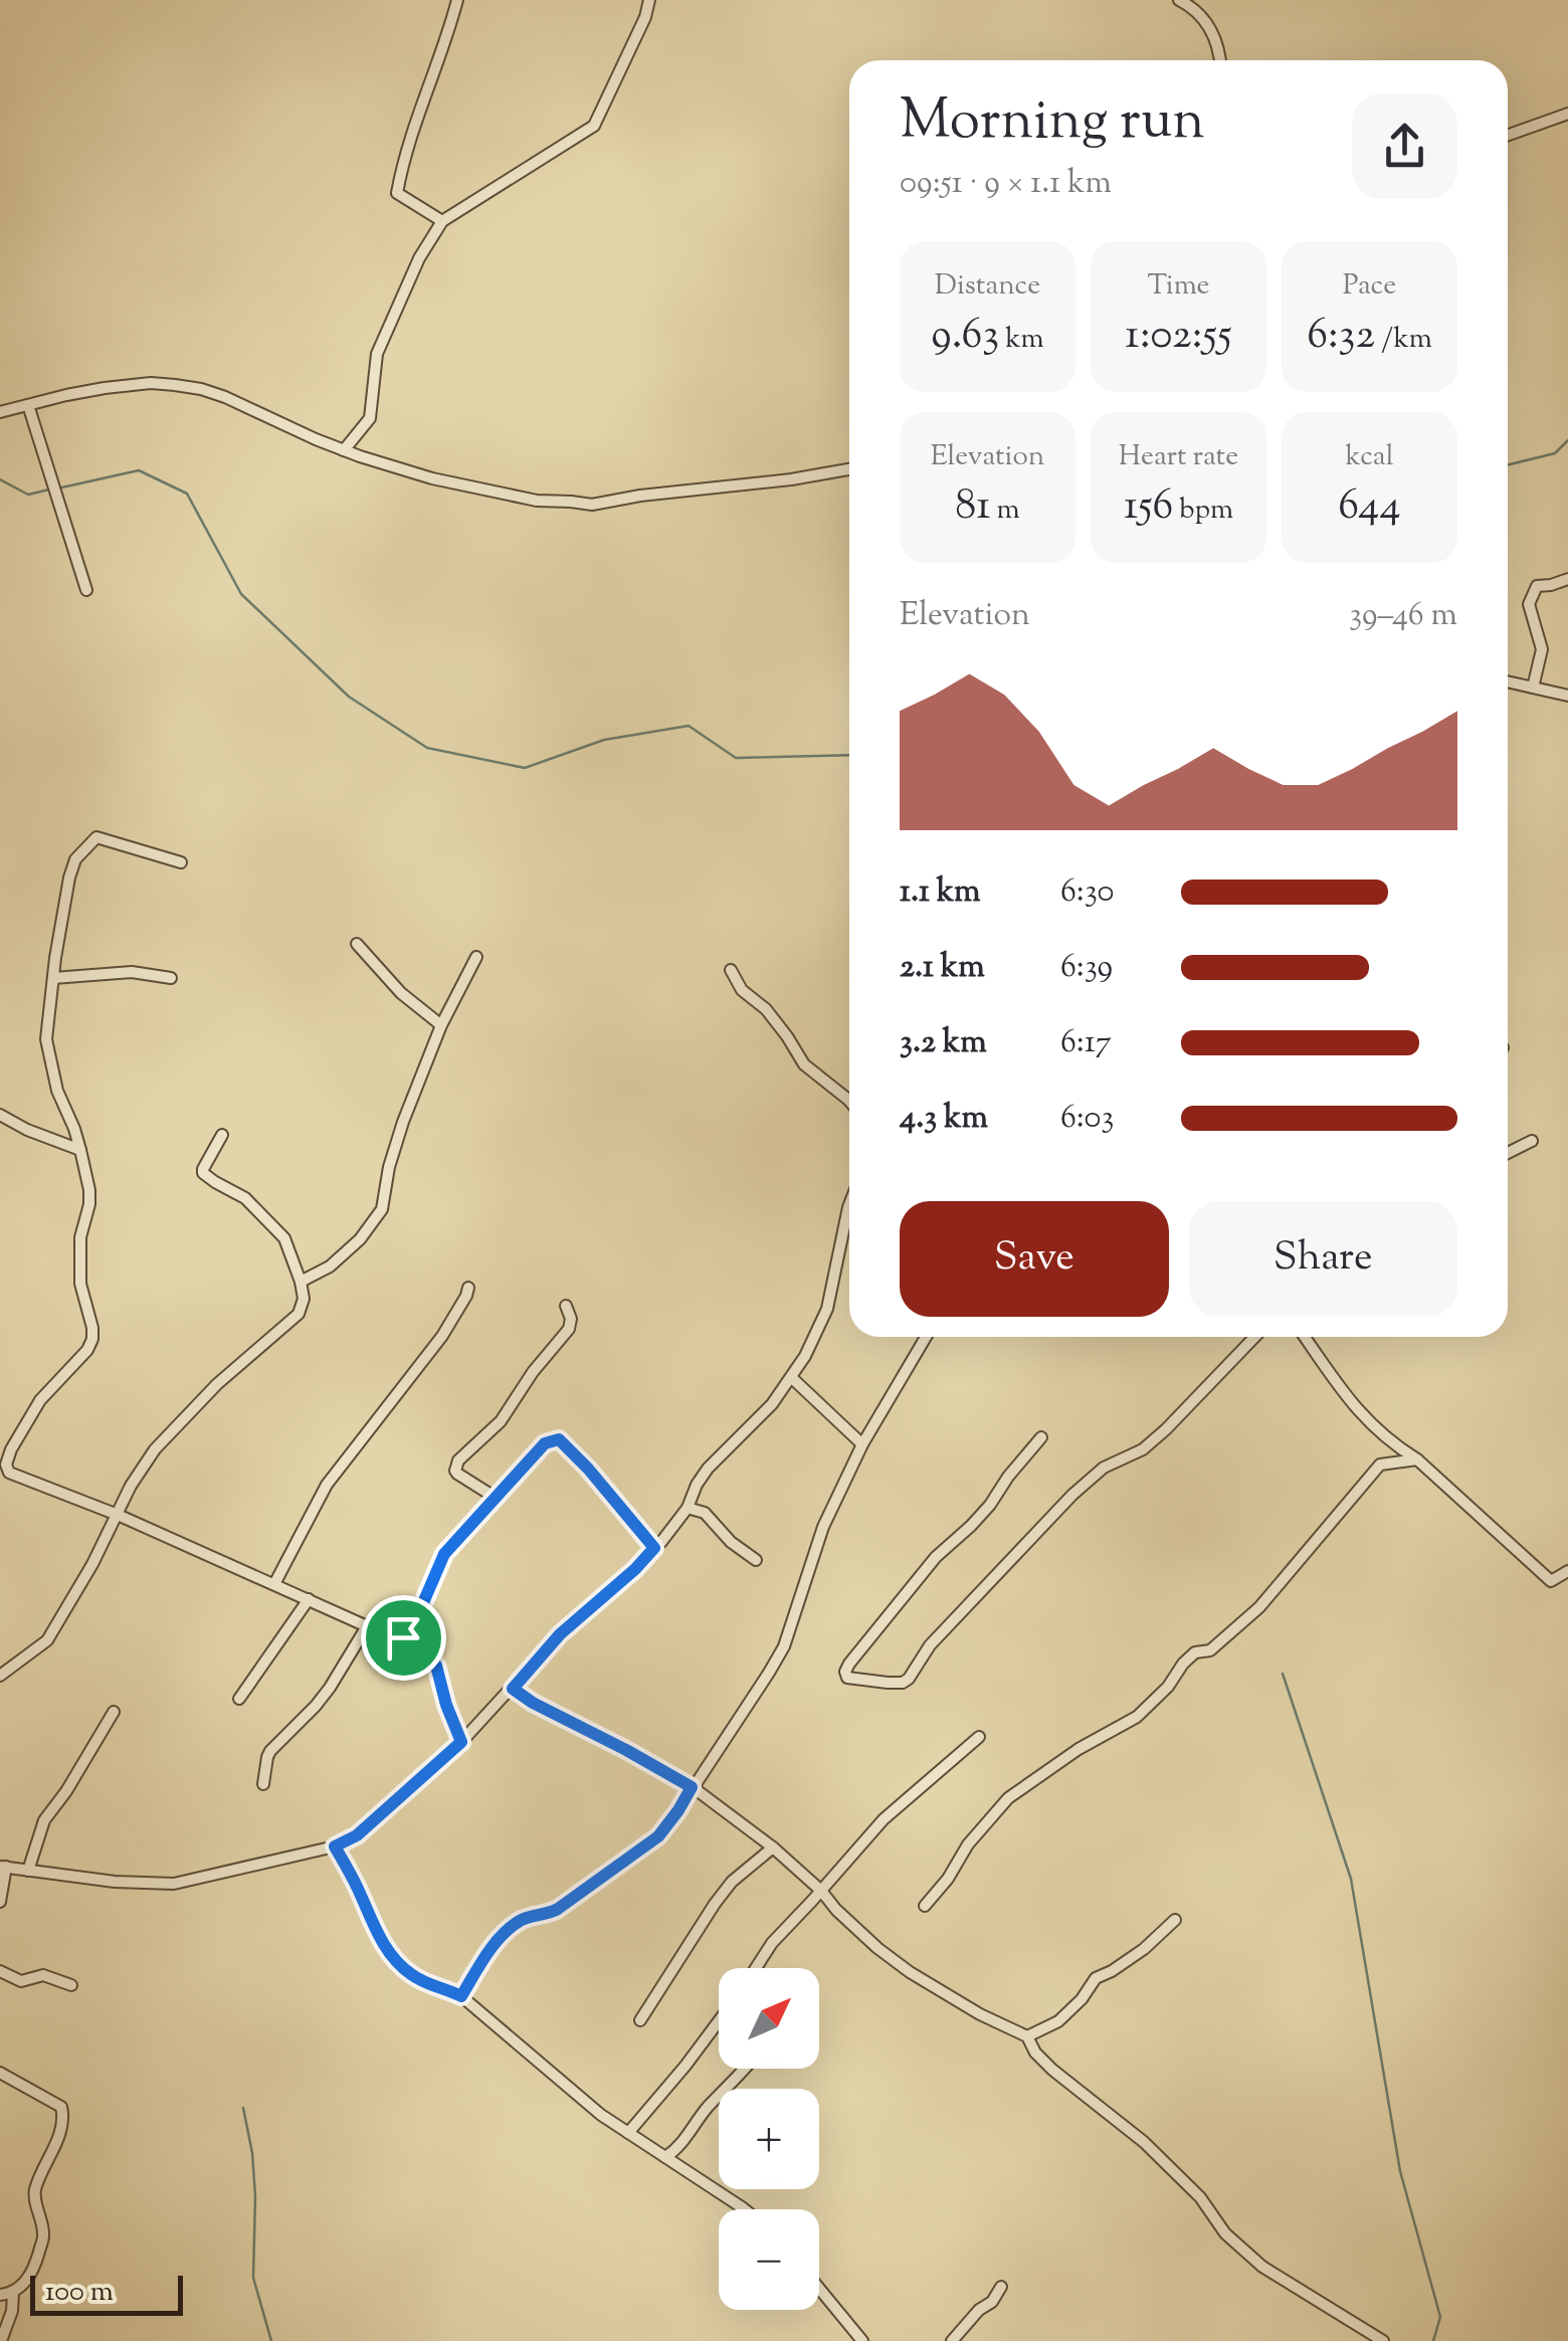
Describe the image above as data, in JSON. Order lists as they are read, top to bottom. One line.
{"scale_bar":"100 m","north":"top right","page":{"heading":["Morning run","09:51 · 9 × 1.1 km"],"stats":[["Distance","9.63 km"],["Time","1:02:55"],["Pace","6:32 /km"],["Elevation","81 m"],["Heart rate","156 bpm"],["kcal","644"]],"chart":["Elevation","39–46 m"],"list":[{"name":"1.1 km","note":"6:30"},{"name":"2.1 km","note":"6:39"},{"name":"3.2 km","note":"6:17"},{"name":"4.3 km","note":"6:03"}],"buttons":["Save","Share"],"map_buttons":["+","−"],"scale":"100 m"}}
